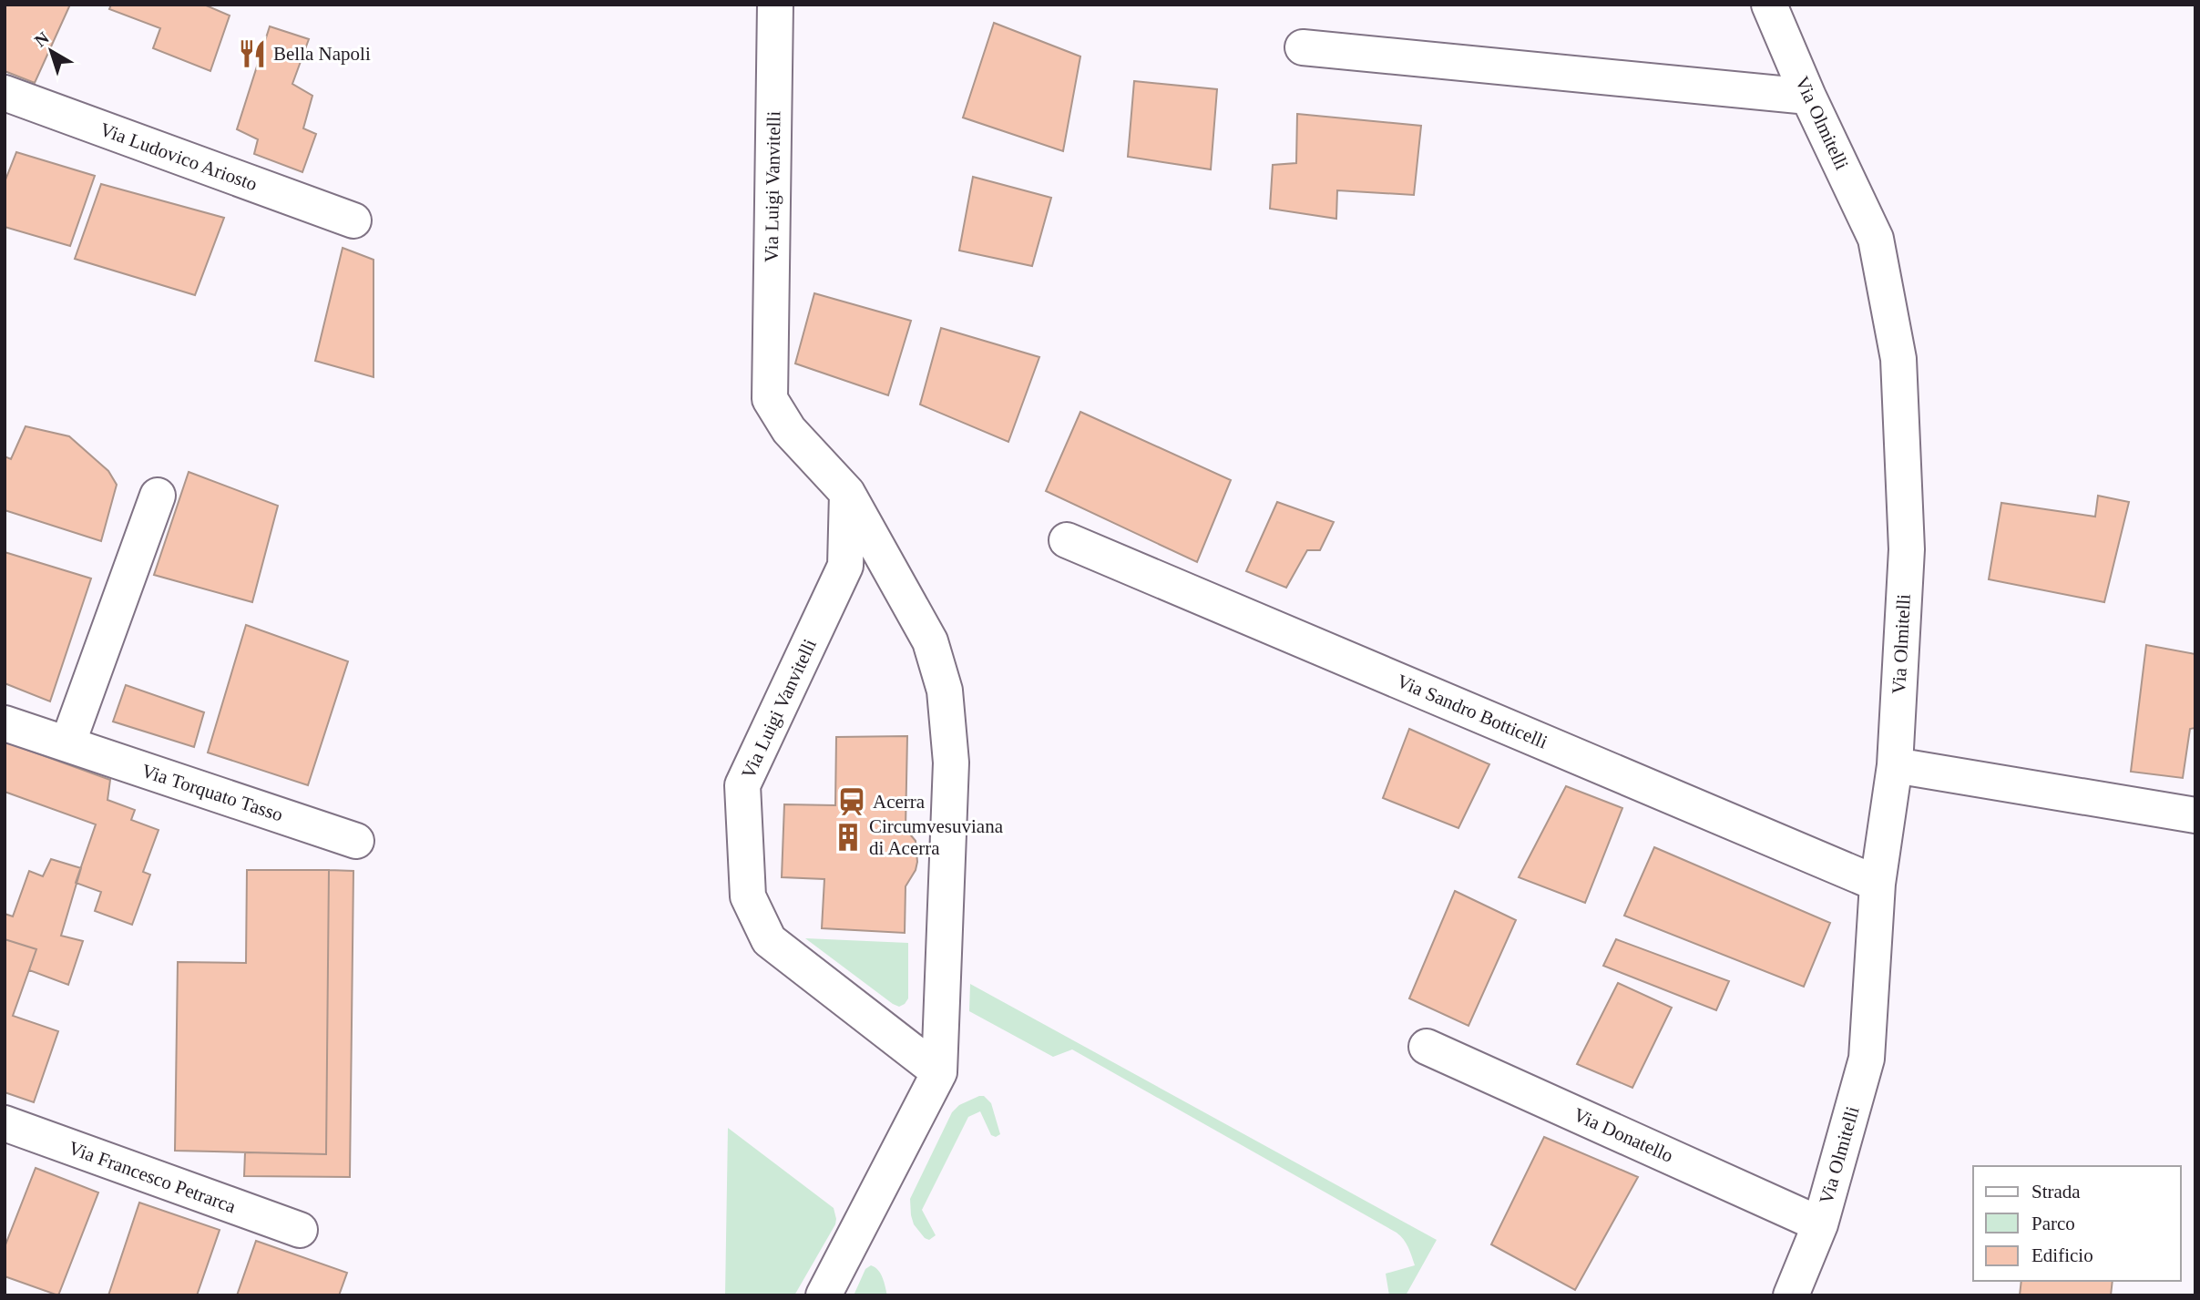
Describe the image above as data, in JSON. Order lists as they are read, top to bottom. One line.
{"streets":{"street":["Via Olmitelli","Via Ludovico Ariosto","Via Luigi Vanvitelli","Via Sandro Botticelli","Via Torquato Tasso","Via Donatello","Via Francesco Petrarca"]},"crossings":[["Via Olmitelli","Via Sandro Botticelli"],["Via Olmitelli","Via Donatello"]],"places":{"restaurant":["Bella Napoli"],"station":["Acerra"],"building":["Circumvesuviana di Acerra"]},"legend":["Strada","Parco","Edificio"],"north":"top left"}
